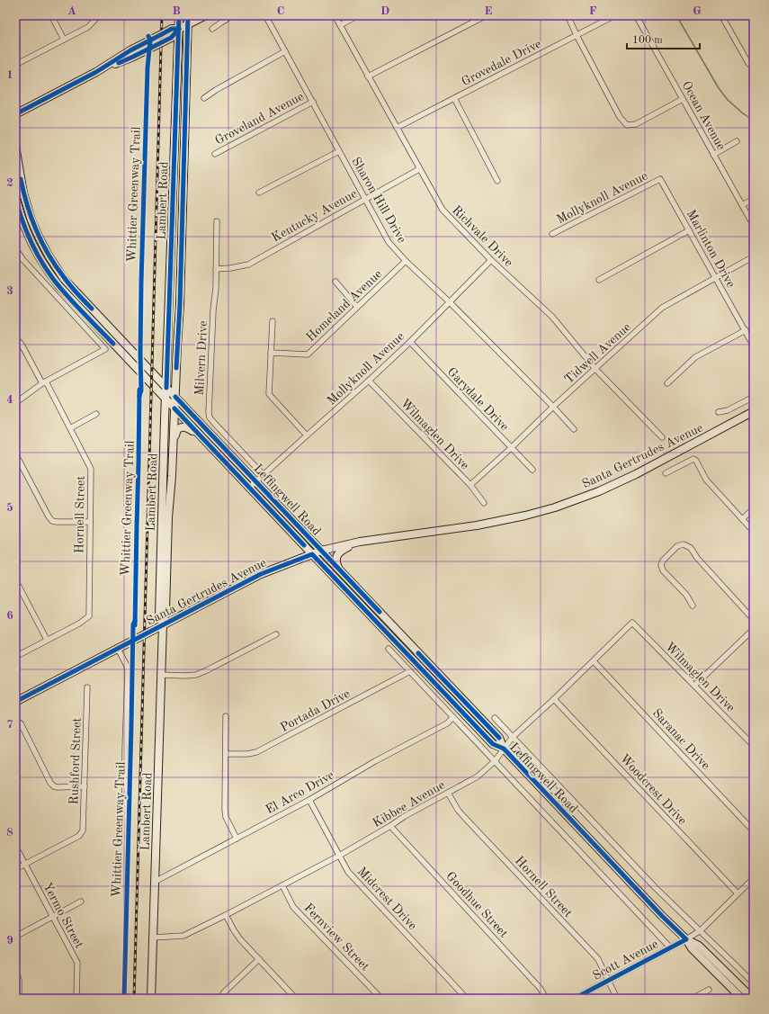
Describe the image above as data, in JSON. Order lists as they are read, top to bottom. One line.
{"streets":{"main road":["Lambert Road","Santa Gertrudes Avenue","Leffingwell Road"],"street":["Grovedale Drive","Ocean Avenue","Groveland Avenue","Mollyknoll Avenue","Sharon Hill Drive","Kentucky Avenue","Richvale Drive","Marlinton Drive","Homeland Avenue","Tidwell Avenue","Milvern Drive","Garydale Drive","Wilmaglen Drive","Hornell Street","Portada Drive","Saranac Drive","Rushford Street","Woodcrest Drive","El Arco Drive","Kibbee Avenue","Midcrest Drive","Goodhue Street","Yermo Street","Fernview Street","Scott Avenue"],"cycle path":["Whittier Greenway Trail"]},"crossings":[["Grovedale Drive","Richvale Drive"],["Groveland Avenue","Sharon Hill Drive"],["Mollyknoll Avenue","Sharon Hill Drive"],["Mollyknoll Avenue","Richvale Drive"],["Mollyknoll Avenue","Marlinton Drive"],["Mollyknoll Avenue","Milvern Drive"],["Mollyknoll Avenue","Garydale Drive"],["Mollyknoll Avenue","Wilmaglen Drive"],["Mollyknoll Avenue","Leffingwell Road"],["Sharon Hill Drive","Kentucky Avenue"],["Sharon Hill Drive","Homeland Avenue"],["Sharon Hill Drive","Tidwell Avenue"],["Lambert Road","Santa Gertrudes Avenue"],["Lambert Road","Leffingwell Road"],["Lambert Road","El Arco Drive"],["Lambert Road","Kibbee Avenue"],["Kentucky Avenue","Richvale Drive"],["Kentucky Avenue","Milvern Drive"],["Richvale Drive","Tidwell Avenue"],["Marlinton Drive","Tidwell Avenue"],["Tidwell Avenue","Garydale Drive"],["Tidwell Avenue","Wilmaglen Drive"],["Wilmaglen Drive","Kibbee Avenue"],["Santa Gertrudes Avenue","Leffingwell Road"],["Leffingwell Road","Portada Drive"],["Leffingwell Road","El Arco Drive"],["Leffingwell Road","Kibbee Avenue"],["Leffingwell Road","Scott Avenue"],["Hornell Street","Kibbee Avenue"],["Hornell Street","Scott Avenue"],["Saranac Drive","Kibbee Avenue"],["Rushford Street","Yermo Street"],["Woodcrest Drive","Kibbee Avenue"],["Woodcrest Drive","Scott Avenue"],["El Arco Drive","Midcrest Drive"],["Kibbee Avenue","Midcrest Drive"],["Kibbee Avenue","Goodhue Street"],["Kibbee Avenue","Fernview Street"]],"scale_bar":"100 m","grid":{"columns":["A","B","C","D","E","F","G"],"rows":["1","2","3","4","5","6","7","8","9"]}}
